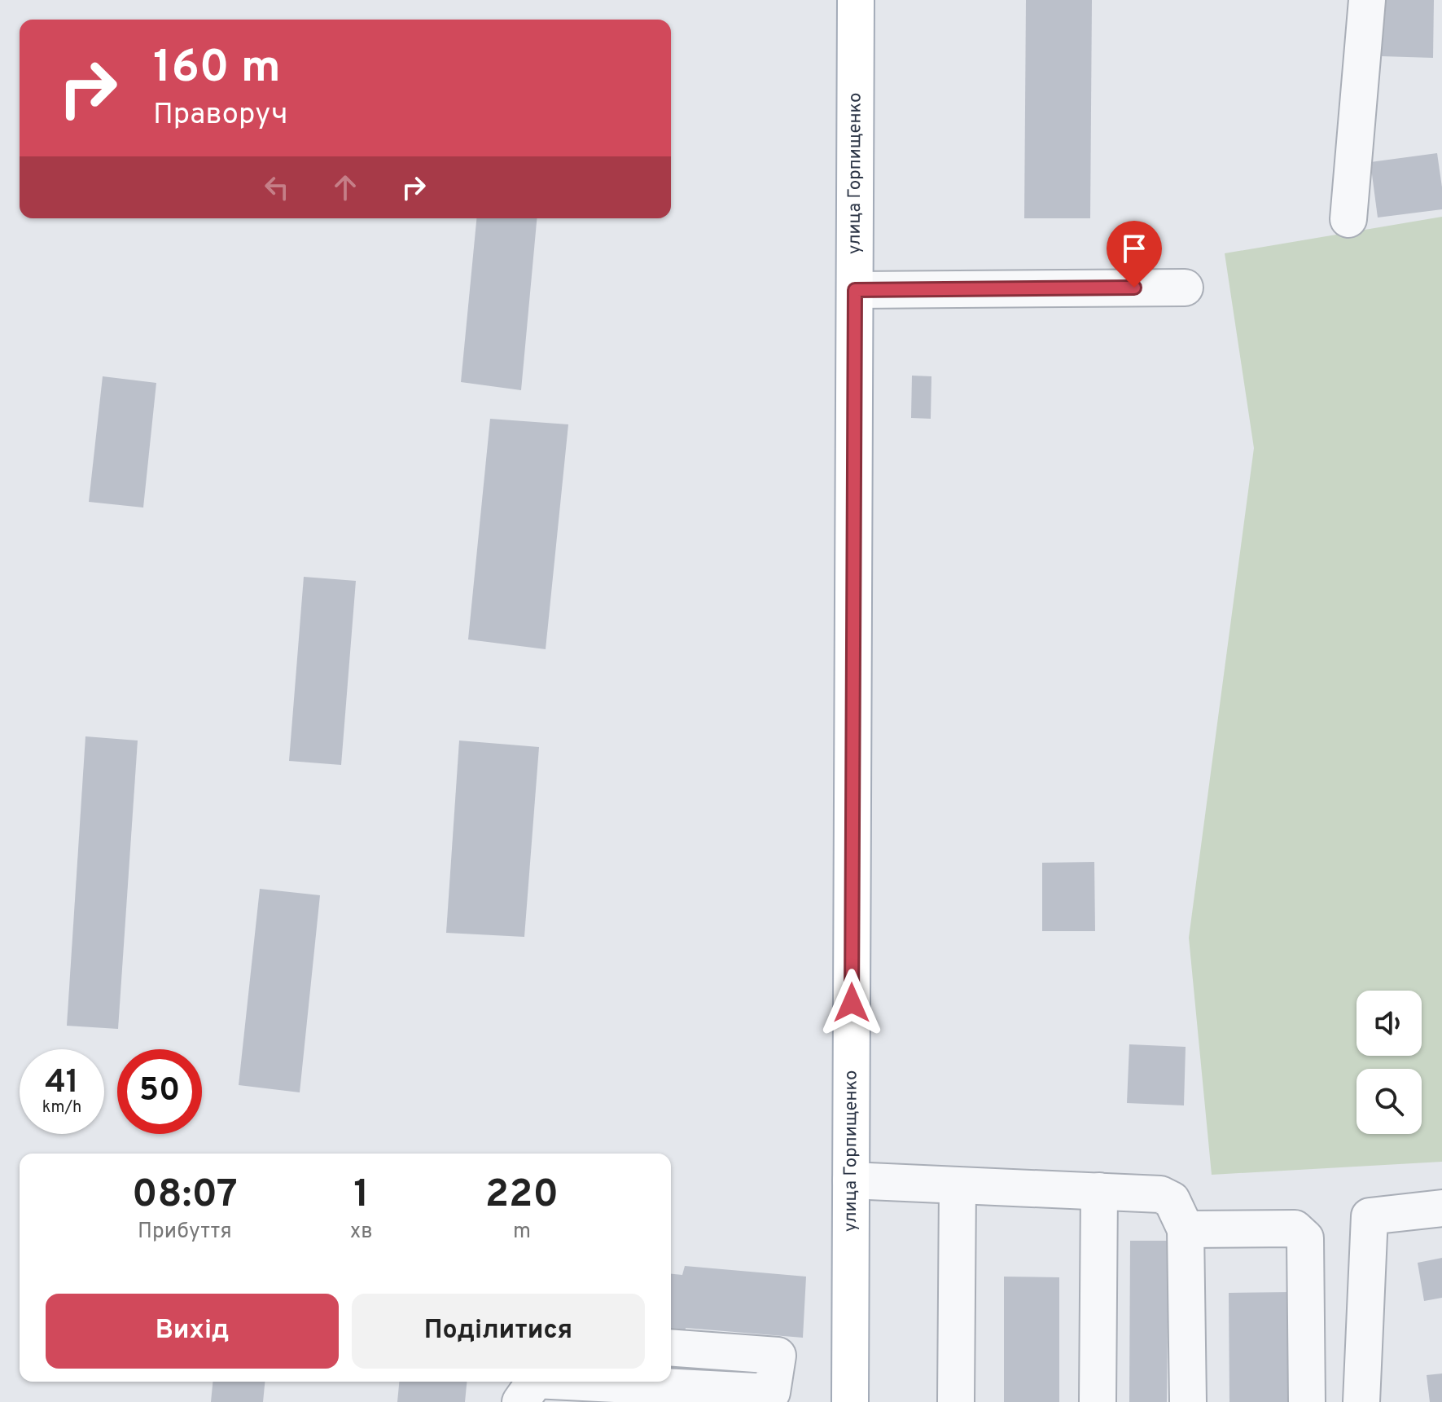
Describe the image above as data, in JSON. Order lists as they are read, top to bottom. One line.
{"streets":{"main road":["улица Горпищенко"]},"page":{"turn":["160 m","Праворуч"],"speed":"41 km/h","limit":"50","eta":["08:07","Прибуття","1","хв","220","m"],"buttons":["Вихід","Поділитися"]}}
